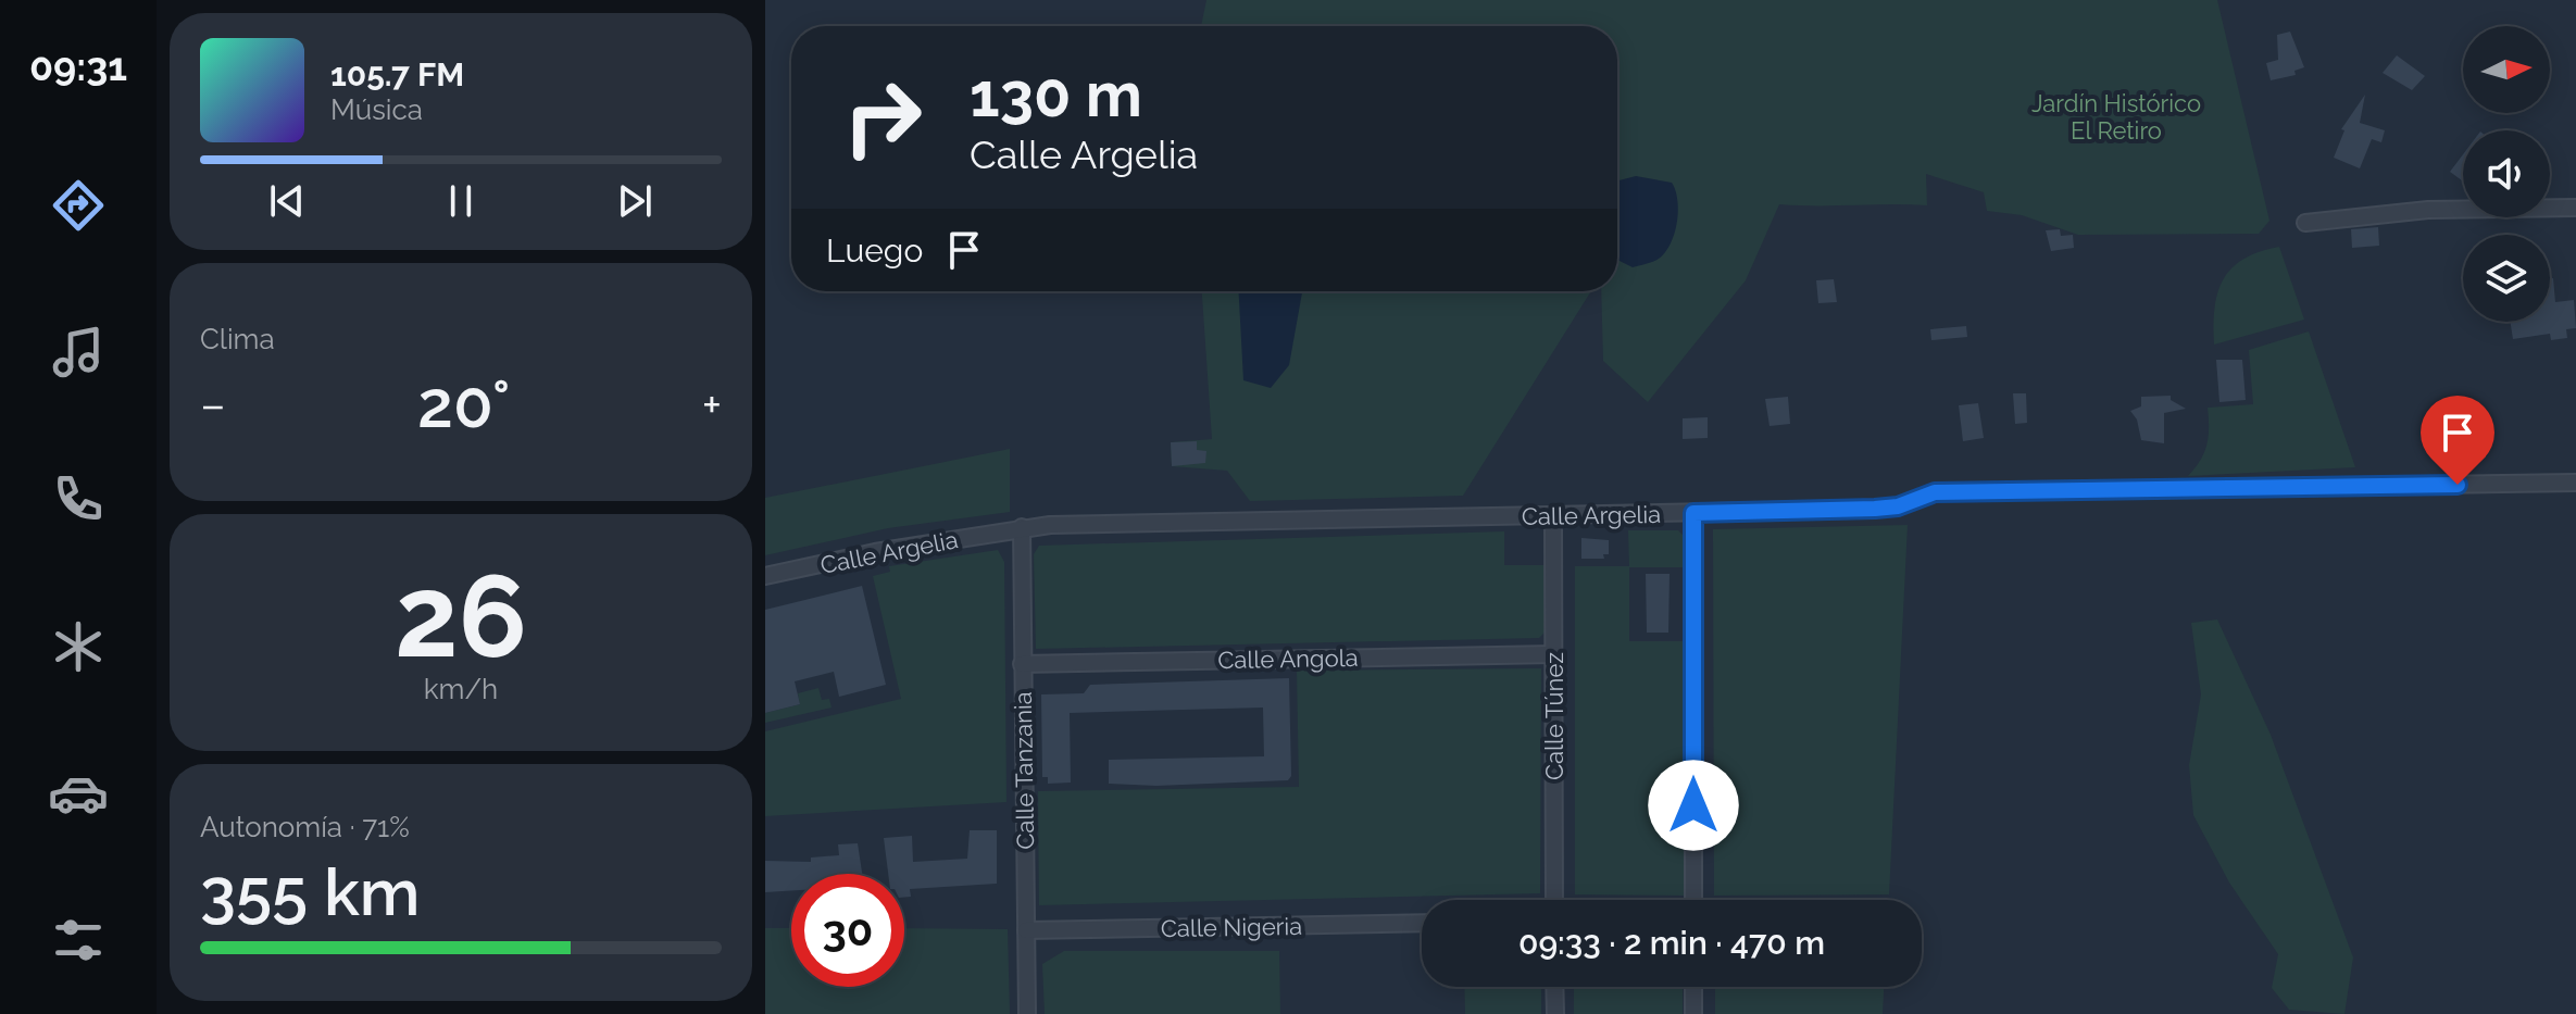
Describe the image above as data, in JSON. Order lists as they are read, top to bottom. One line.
{"streets":{"street":["Calle Argelia","Calle Angola","Calle Túnez","Calle Tanzania","Calle Nigeria"]},"crossings":[["Calle Argelia","Calle Túnez"],["Calle Argelia","Calle Tanzania"],["Calle Angola","Calle Túnez"],["Calle Angola","Calle Tanzania"],["Calle Tanzania","Calle Nigeria"]],"parks":["Jardín Histórico El Retiro"],"north":"right","page":{"tabs":"09:31","turn":["130 m","Calle Argelia"],"song":["105.7 FM","Música"],"then":"Luego","tile":["Clima",["26","km/h"],["Autonomía · 71%","355 km"]],"heat":["−","20°","+"],"limit":"30","trip":"09:33 · 2 min · 470 m"}}
